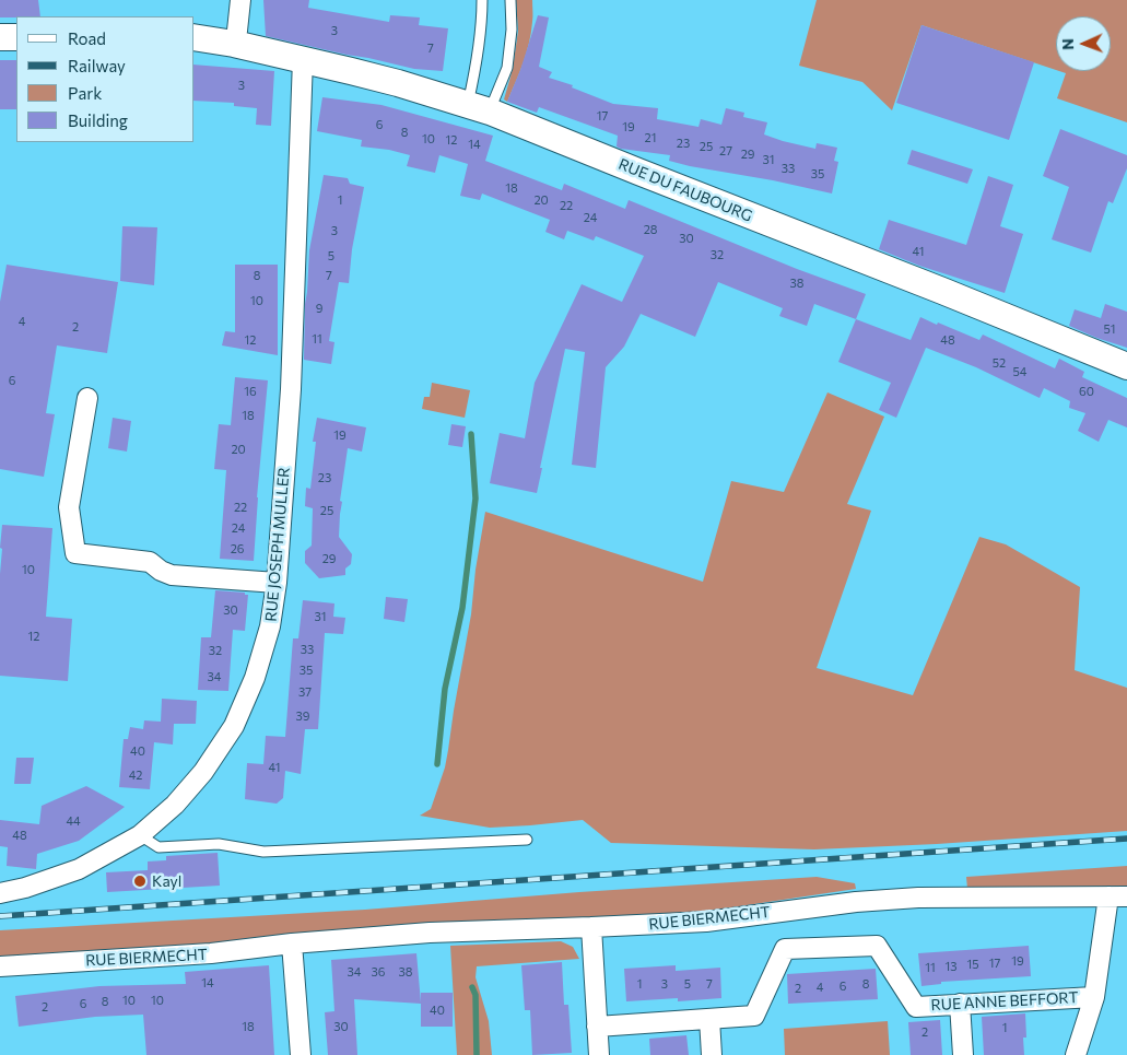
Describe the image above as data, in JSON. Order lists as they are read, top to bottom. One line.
{"streets":{"main road":["RUE DU FAUBOURG"],"street":["RUE JOSEPH MULLER","RUE BIERMECHT","RUE ANNE BEFFORT"]},"crossings":[["RUE DU FAUBOURG","RUE JOSEPH MULLER"]],"places":["Kayl"],"house_numbers":["3","7","3","17","6","19","8","21","10","12","23","14","25","27","29","31","33","35","18","1","20","22","24","28","3","30","41","32","5","8","7","38","10","9","4","2","51","11","12","48","52","54","6","16","60","18","19","20","23","22","25","24","26","29","10","30","31","12","33","32","35","34","37","39","40","41","42","44","48","19","17","15","13","11","34","36","38","14","1","3","5","7","8","6","4","2","10","10","8","6","2","40","18","30","1","2"],"legend":["Road","Railway","Park","Building"],"north":"left"}
